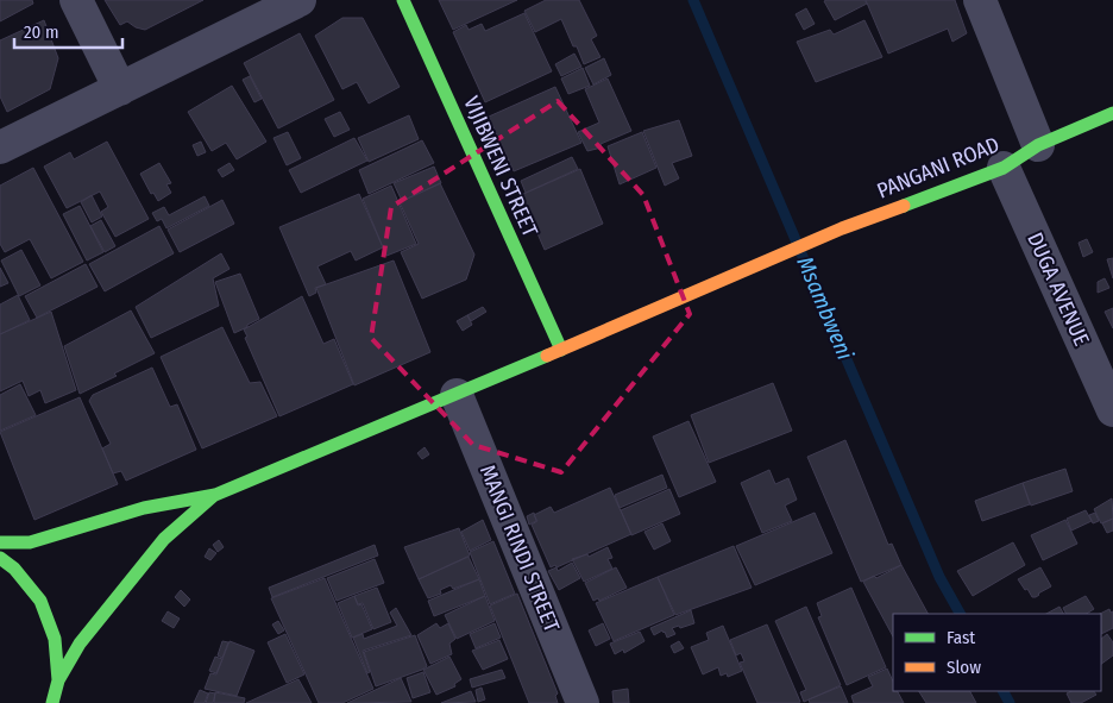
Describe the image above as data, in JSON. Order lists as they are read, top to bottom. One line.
{"streets":{"main road":["VIJIBWENI STREET","PANGANI ROAD"],"street":["DUGA AVENUE","MANGI RINDI STREET"]},"crossings":[["VIJIBWENI STREET","PANGANI ROAD"],["PANGANI ROAD","DUGA AVENUE"],["PANGANI ROAD","MANGI RINDI STREET"]],"water":["Msambweni"],"legend":["Fast","Slow"],"scale_bar":"20 m"}
